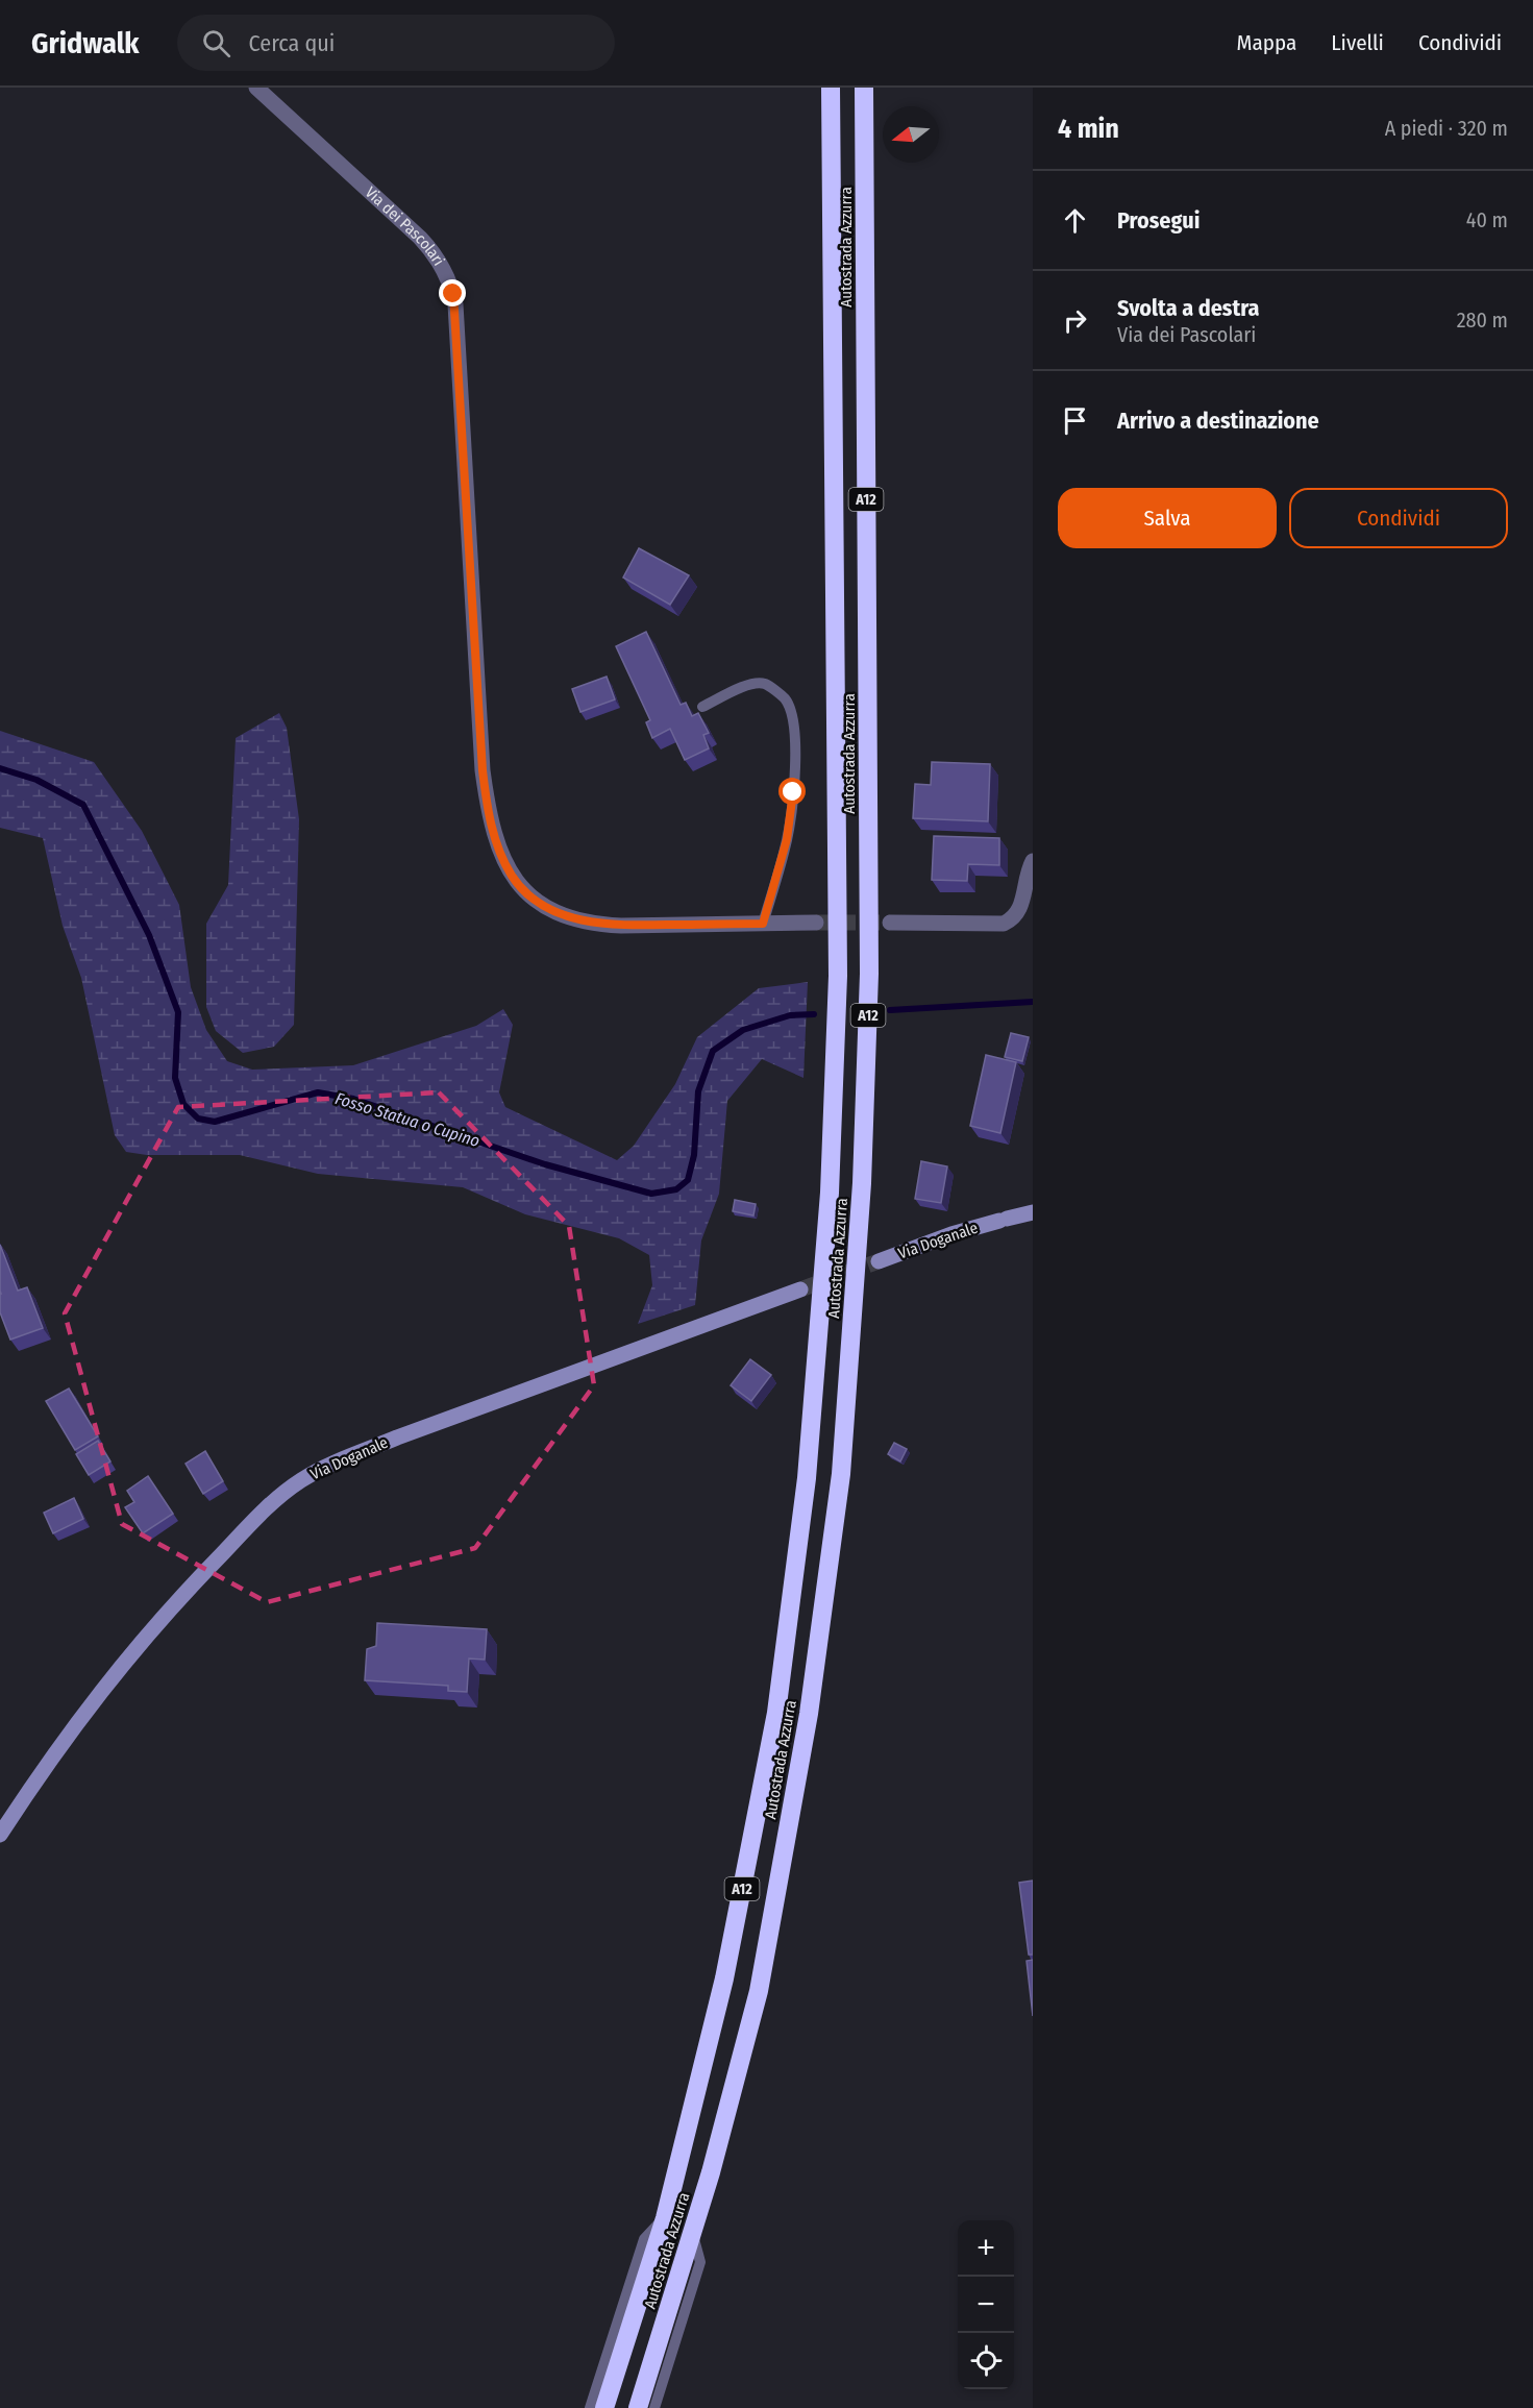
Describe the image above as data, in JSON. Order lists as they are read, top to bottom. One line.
{"streets":{"highway":["Autostrada Azzurra","A12"],"main road":["Via Doganale"],"street":["Via dei Pascolari"]},"water":["Fosso Statua o Cupino"],"north":"left","page":{"header":"Gridwalk","search":"Cerca qui","nav":["Mappa","Livelli","Condividi"],"heading":["4 min","A piedi · 320 m"],"list":[["Prosegui","40 m"],["Svolta a destra","Via dei Pascolari","280 m"],"Arrivo a destinazione"],"buttons":["Salva","Condividi"],"map_buttons":["+","−"]}}
